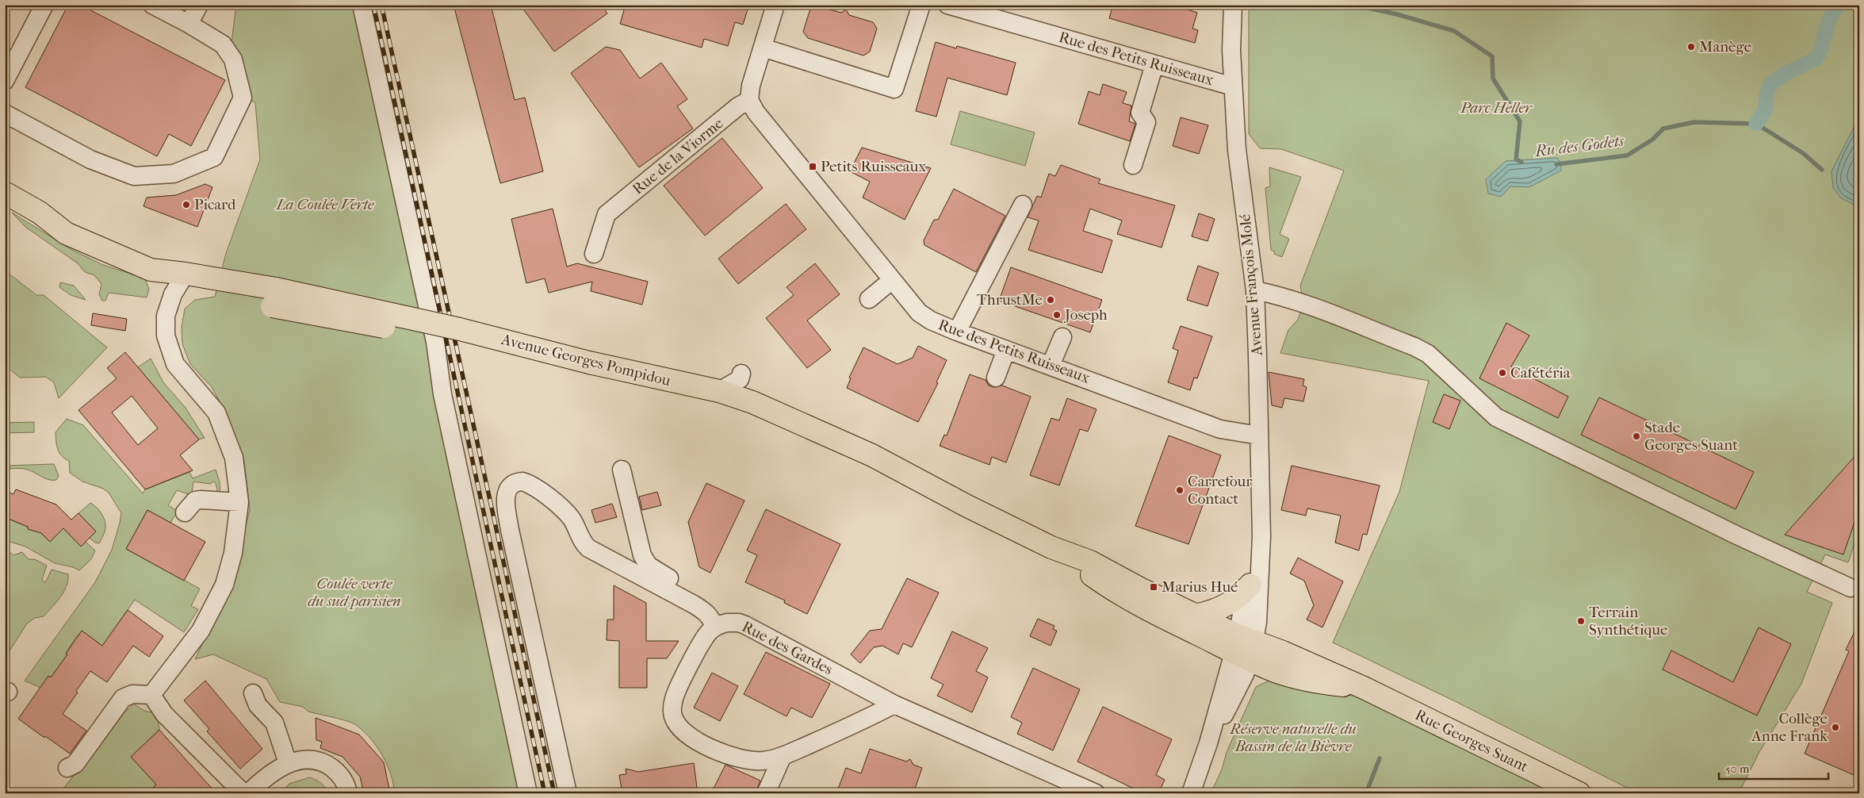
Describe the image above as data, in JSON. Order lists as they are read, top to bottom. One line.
{"streets":{"main road":["Avenue Georges Pompidou","Rue Georges Suant"],"street":["Rue des Petits Ruisseaux","Rue de la Viorme","Avenue François Molé","Rue des Gardes"]},"crossings":[["Rue des Petits Ruisseaux","Rue de la Viorme"],["Rue des Petits Ruisseaux","Avenue François Molé"],["Avenue François Molé","Avenue Georges Pompidou"],["Avenue François Molé","Rue Georges Suant"],["Avenue Georges Pompidou","Rue Georges Suant"]],"water":["Ru des Godets"],"parks":["Parc Heller","La Coulée Verte","Coulée verte du sud parisien","Réserve naturelle du Bassin de la Bièvre"],"places":{"other":["Manège","Picard","ThrustMe","Joseph","Cafétéria","Stade Georges Suant","Carrefour Contact","Terrain Synthétique","Collège Anne Frank"],"transit":["Petits Ruisseaux","Marius Hué"]},"scale_bar":"50 m"}
